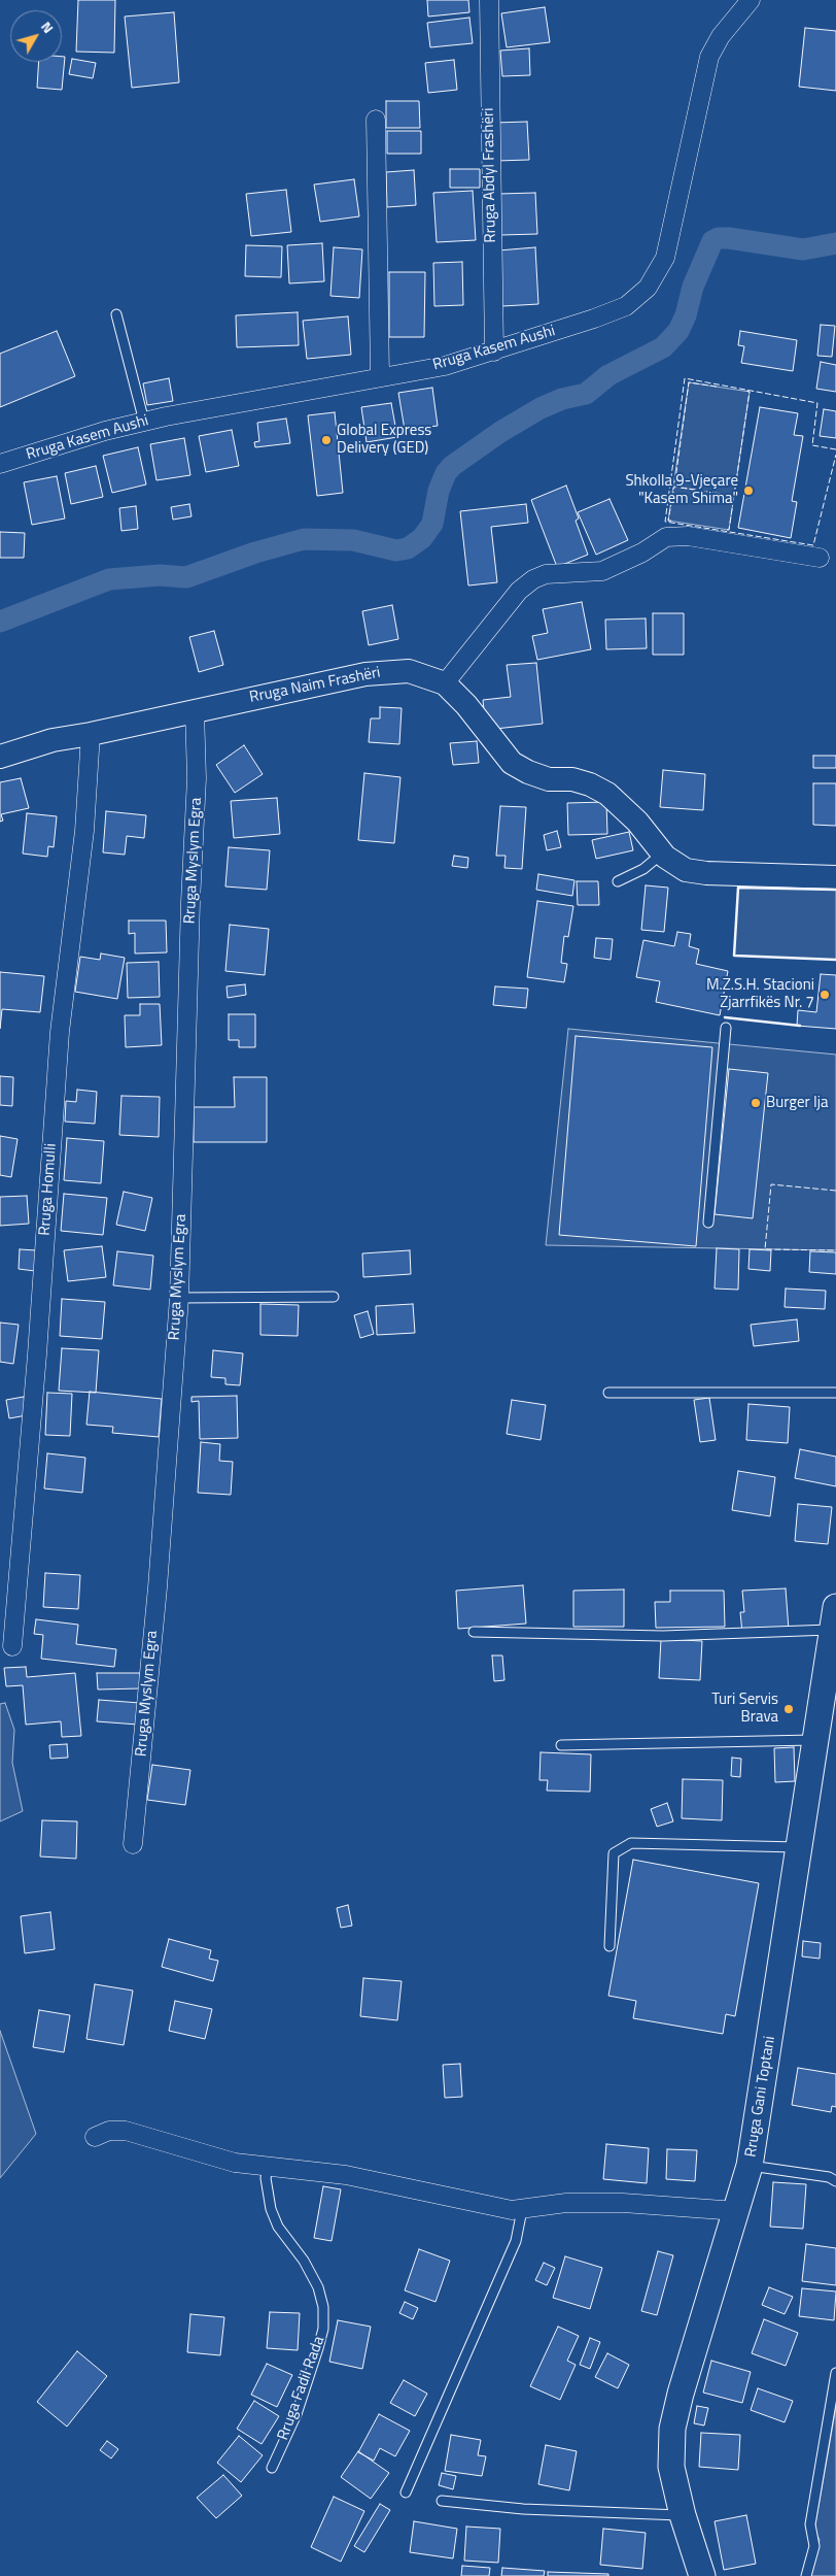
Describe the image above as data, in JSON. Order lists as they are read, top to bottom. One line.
{"streets":{"main road":["Rruga Gani Toptani"],"street":["Rruga Abdyl Frashëri","Rruga Kasem Aushi","Rruga Naim Frashëri","Rruga Myslym Egra","Rruga Homulli"],"lane":["Rruga Fadil Rada"]},"crossings":[["Rruga Abdyl Frashëri","Rruga Kasem Aushi"],["Rruga Naim Frashëri","Rruga Myslym Egra"],["Rruga Naim Frashëri","Rruga Homulli"]],"places":["Global Express Delivery (GED)","Shkolla 9-Vjeçare \"Kasem Shima\"","M.Z.S.H. Stacioni Zjarrfikës Nr. 7","Burger Ija","Turi Servis Brava"],"north":"top right"}
